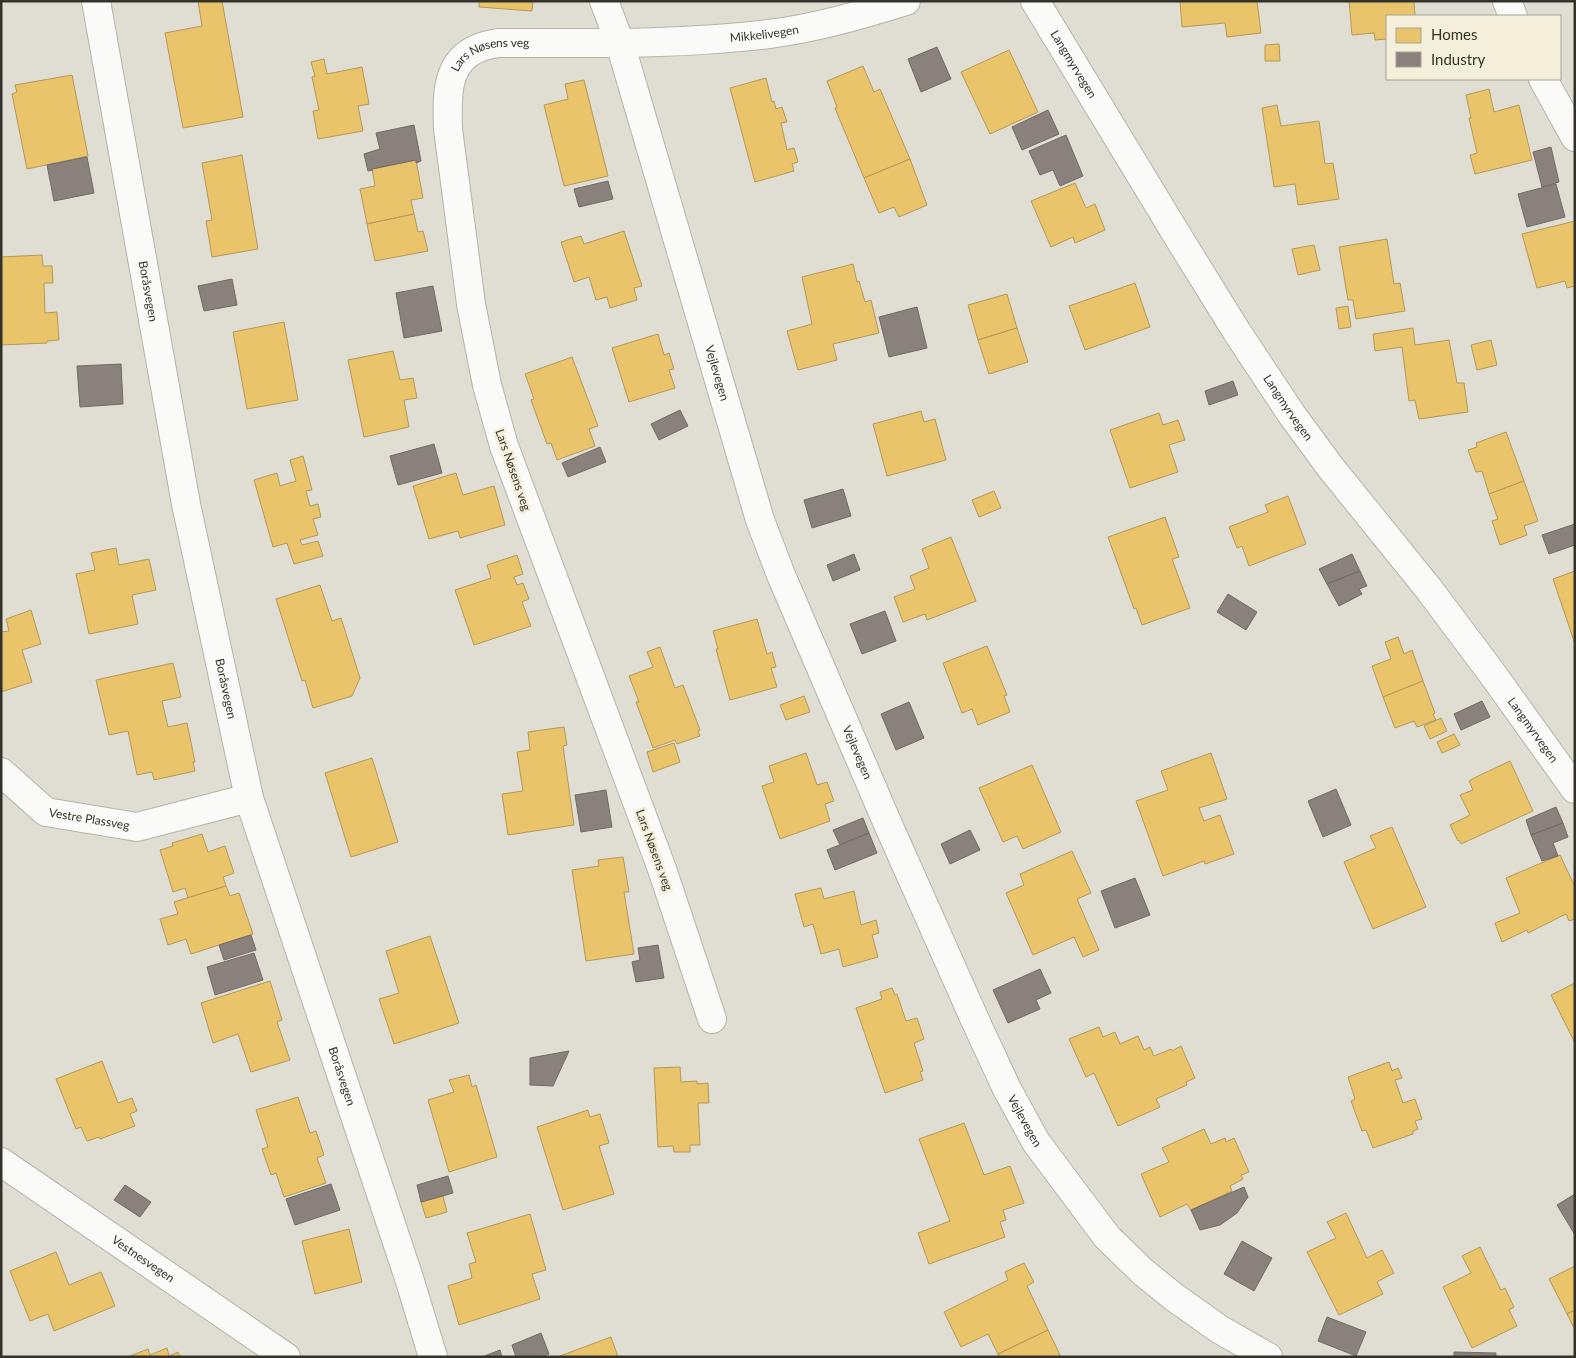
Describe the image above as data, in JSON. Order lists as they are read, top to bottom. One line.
{"streets":{"street":["Mikkelivegen","Lars Nøsens veg","Langmyrvegen","Boråsvegen","Vejlevegen","Vestre Plassveg","Vestnesvegen"]},"crossings":[["Mikkelivegen","Lars Nøsens veg"],["Mikkelivegen","Vejlevegen"],["Lars Nøsens veg","Vejlevegen"],["Boråsvegen","Vestre Plassveg"]],"legend":["Homes","Industry"]}
